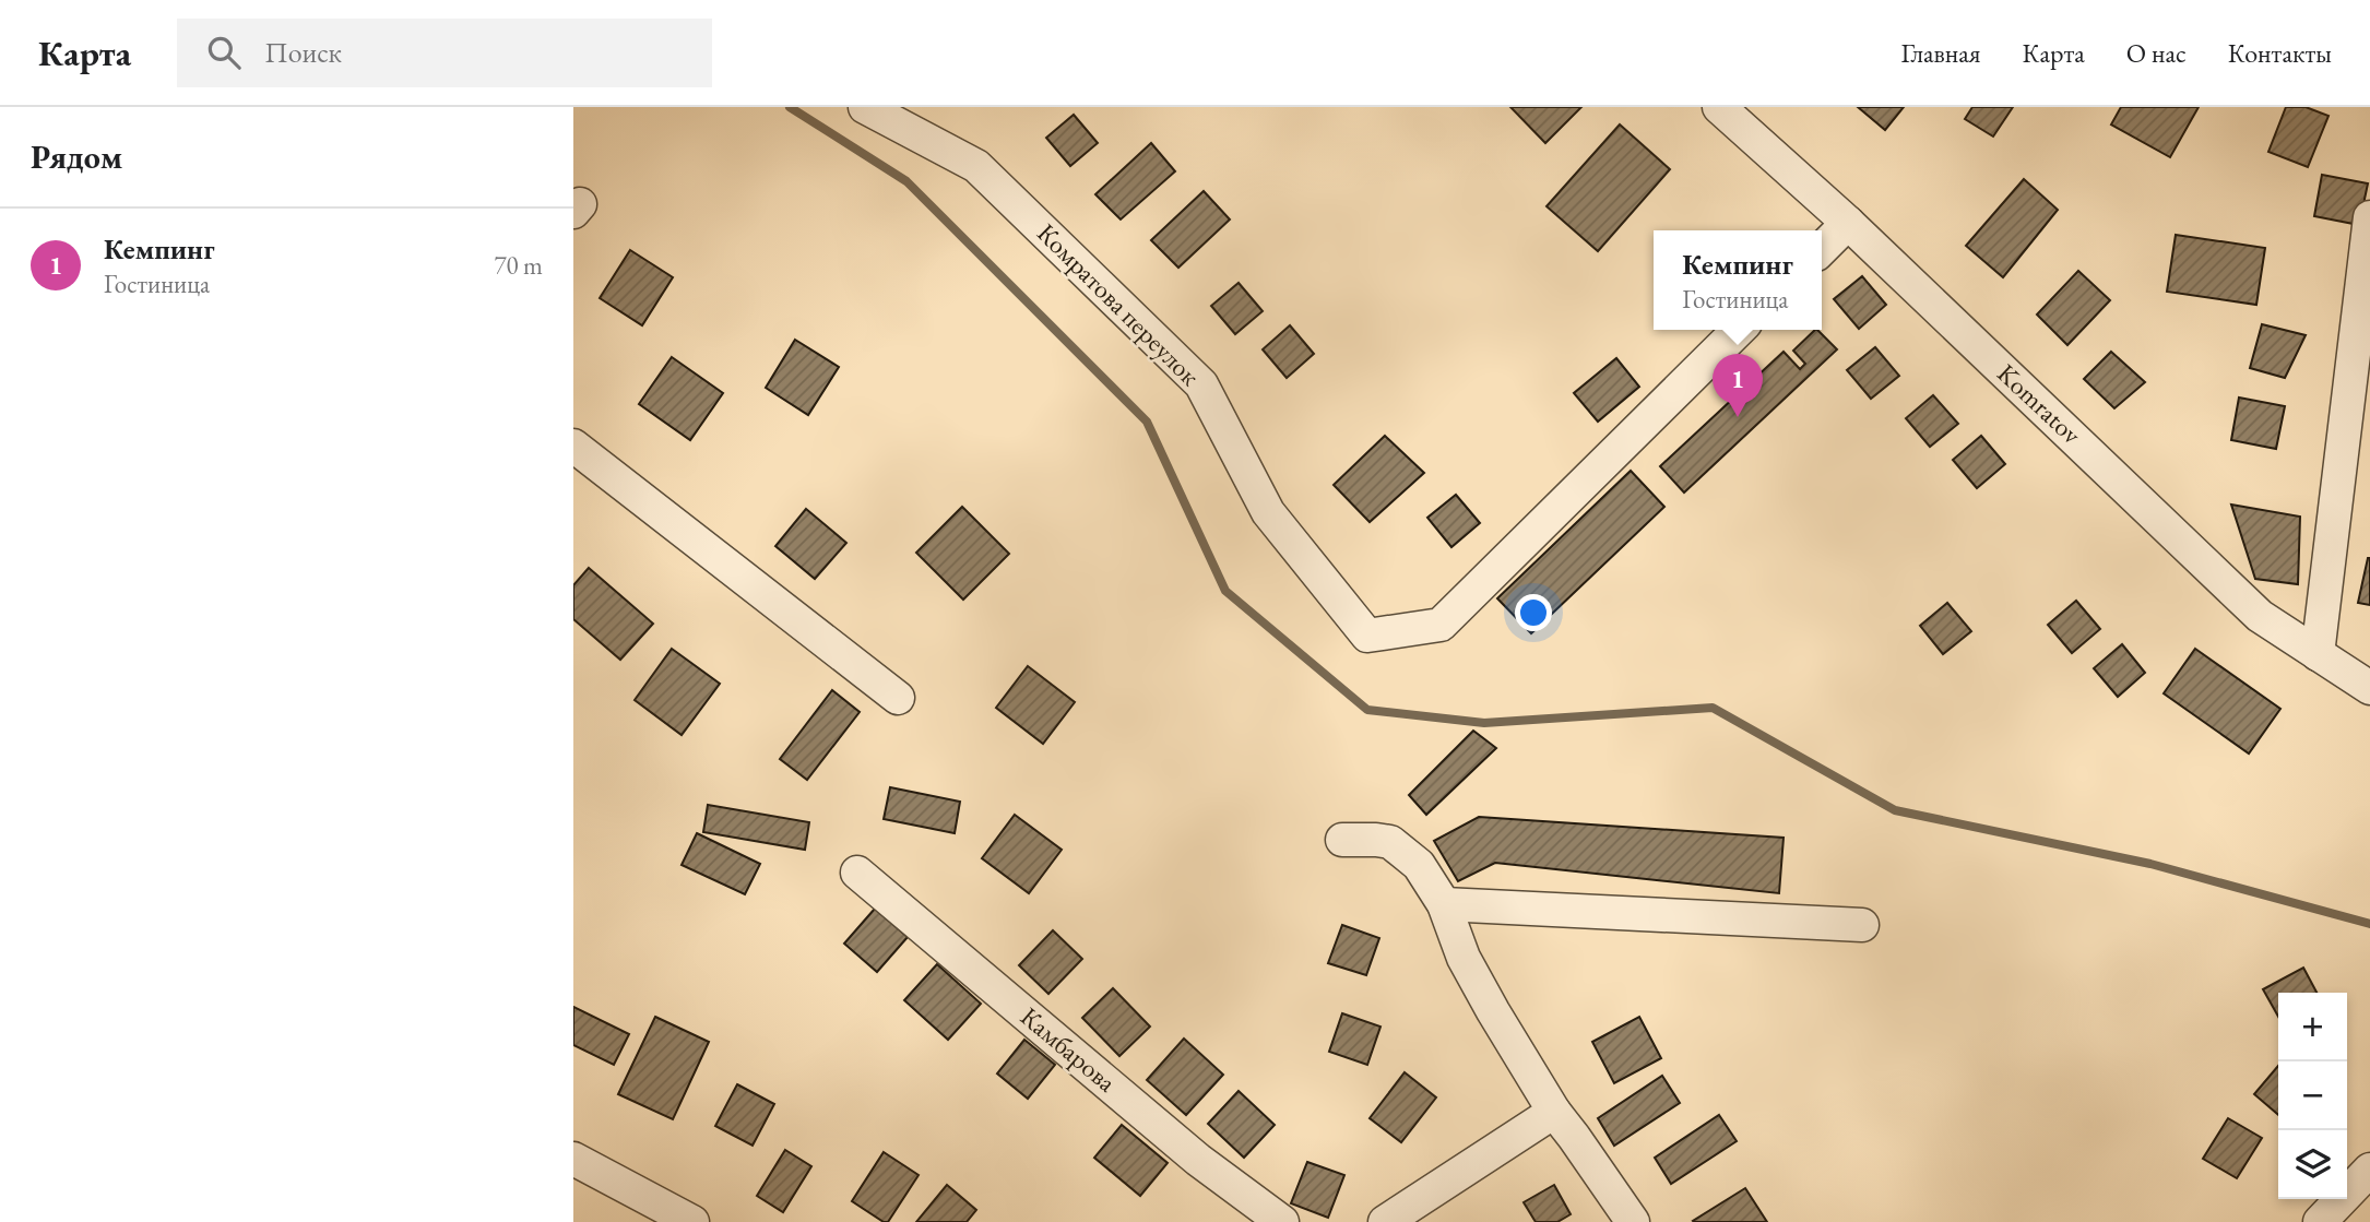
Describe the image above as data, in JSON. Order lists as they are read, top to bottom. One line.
{"streets":{"street":["Комратова переулок","Komratov","Камбарова"]},"page":{"header":"Карта","search":"Поиск","nav":["Главная","Карта","О нас","Контакты"],"heading":"Рядом","list":[{"mark":"1","name":"Кемпинг","note":"Гостиница","value":"70 m"}],"popup":["Кемпинг","Гостиница"],"pins":"1","map_buttons":["+","−"]}}
